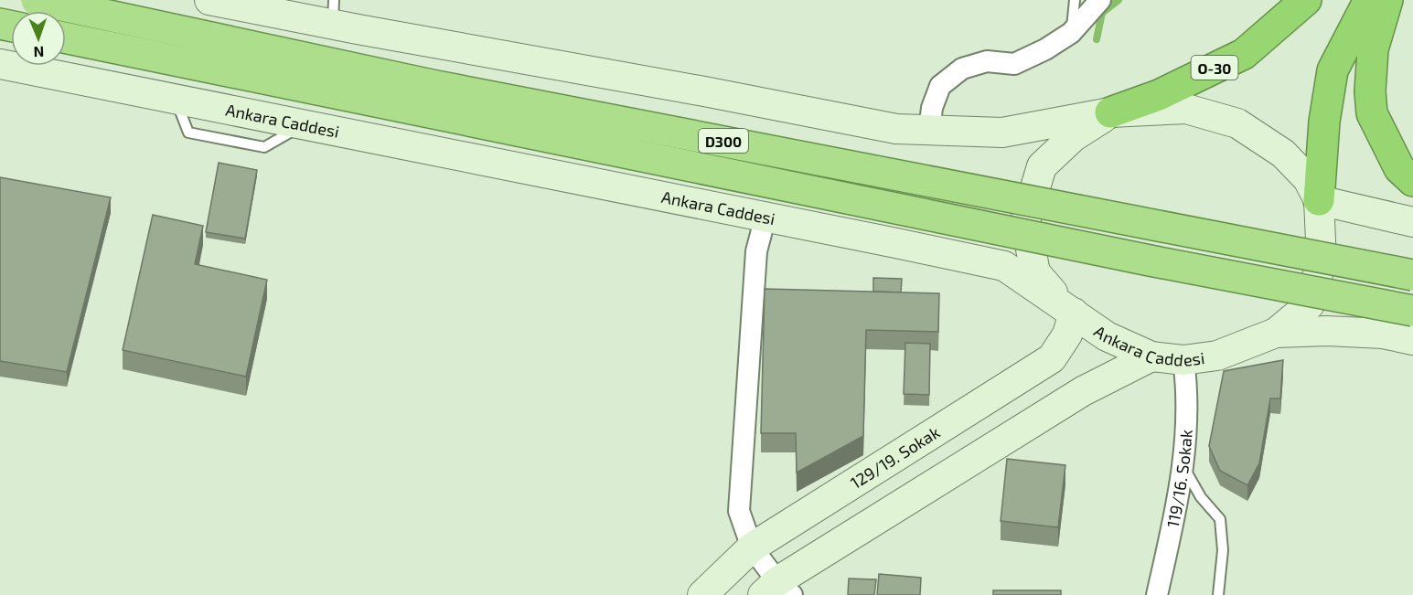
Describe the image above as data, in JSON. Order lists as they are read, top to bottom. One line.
{"streets":{"highway":["O-30","D300"],"main road":["Ankara Caddesi","129/19. Sokak"],"street":["119/16. Sokak"]},"crossings":[["Ankara Caddesi","129/19. Sokak"],["Ankara Caddesi","119/16. Sokak"]],"north":"bottom"}
